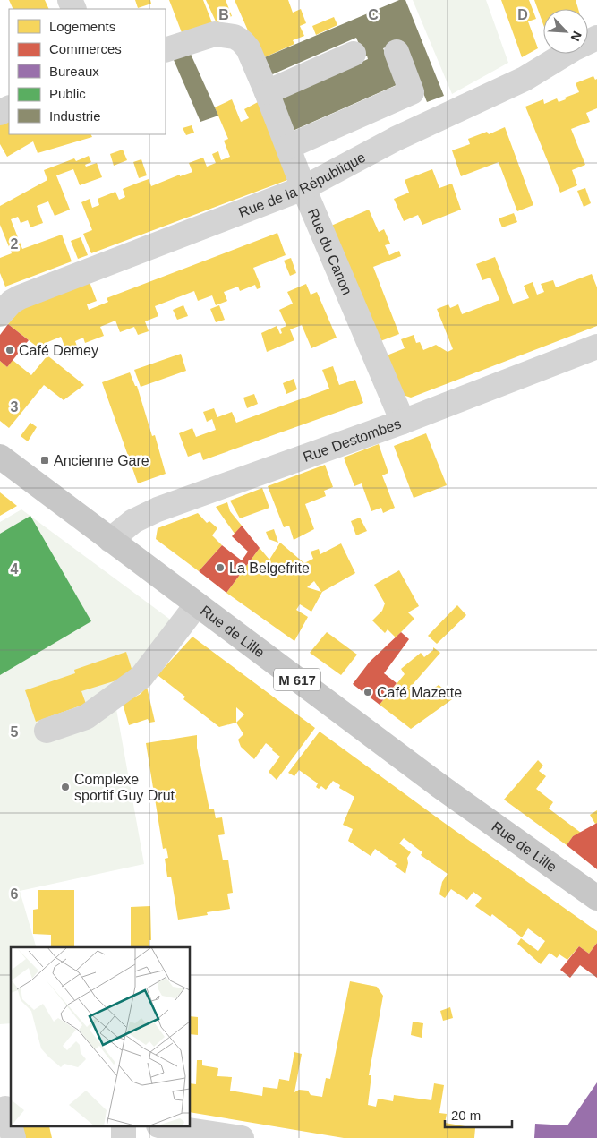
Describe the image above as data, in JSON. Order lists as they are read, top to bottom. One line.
{"streets":{"main road":["Rue de Lille","M 617"],"street":["Rue de la République","Rue du Canon","Rue Destombes"]},"crossings":[["Rue de la République","Rue du Canon"],["Rue du Canon","Rue Destombes"],["Rue Destombes","Rue de Lille"]],"places":{"other":["Café Demey","La Belgefrite","Café Mazette","Complexe sportif Guy Drut"],"transit":["Ancienne Gare"]},"legend":["Logements","Commerces","Bureaux","Public","Industrie"],"scale_bar":"20 m","north":"bottom right","grid":{"columns":["B","C","D"],"rows":["2","3","4","5","6"]}}
